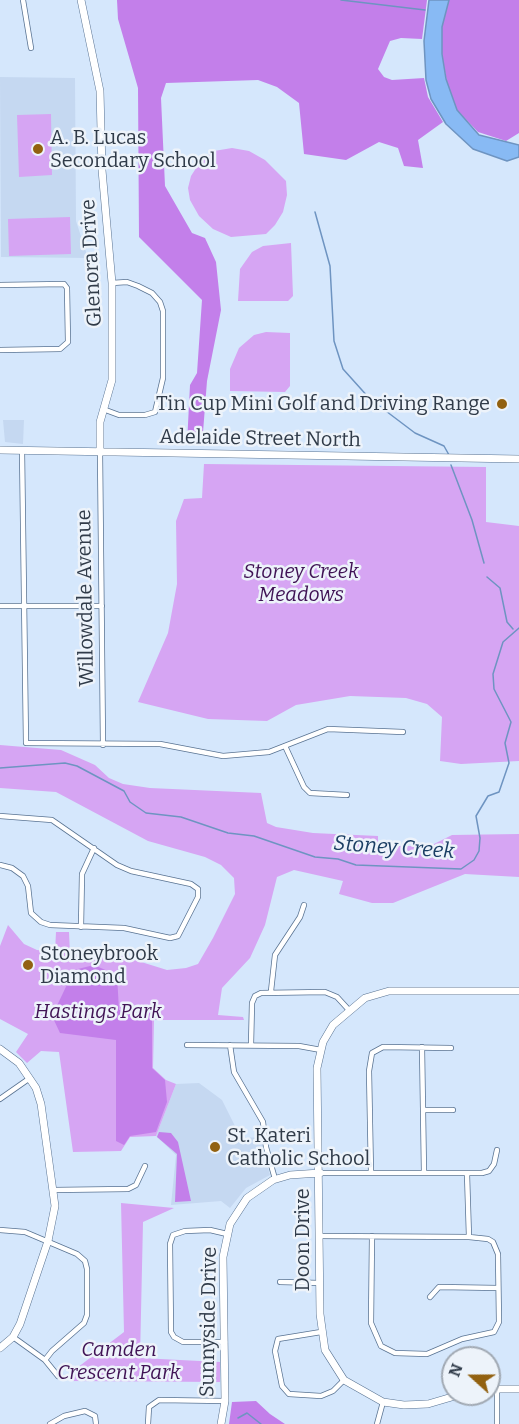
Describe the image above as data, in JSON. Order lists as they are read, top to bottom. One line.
{"streets":{"street":["Glenora Drive","Adelaide Street North","Willowdale Avenue","Doon Drive","Sunnyside Drive"]},"crossings":[["Glenora Drive","Adelaide Street North"],["Glenora Drive","Willowdale Avenue"],["Adelaide Street North","Willowdale Avenue"],["Doon Drive","Sunnyside Drive"]],"water":["Stoney Creek"],"parks":["Stoney Creek Meadows","Hastings Park","Camden Crescent Park"],"places":["A. B. Lucas Secondary School","Tin Cup Mini Golf and Driving Range","Stoneybrook Diamond","St. Kateri Catholic School"],"north":"left"}
